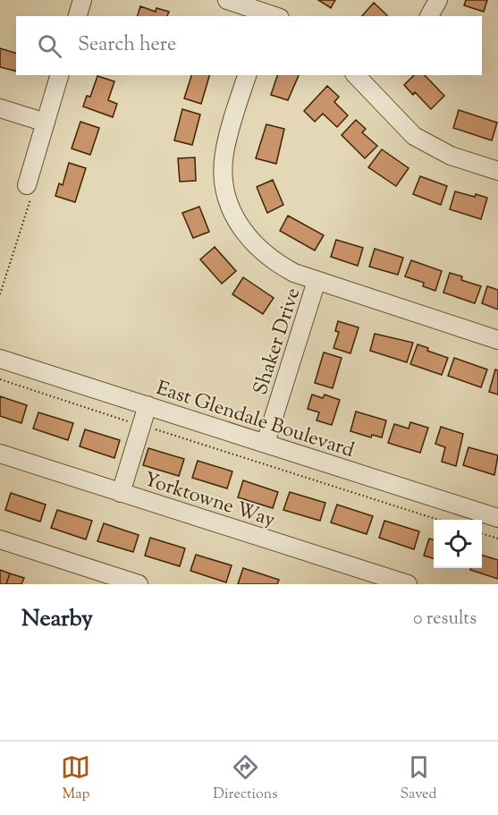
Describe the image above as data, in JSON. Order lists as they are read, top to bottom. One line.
{"streets":{"street":["Shaker Drive","East Glendale Boulevard","Yorktowne Way"]},"crossings":[["Shaker Drive","East Glendale Boulevard"]],"page":{"search":"Search here","heading":["Nearby","0 results"],"nav":["Map","Directions","Saved"]}}
